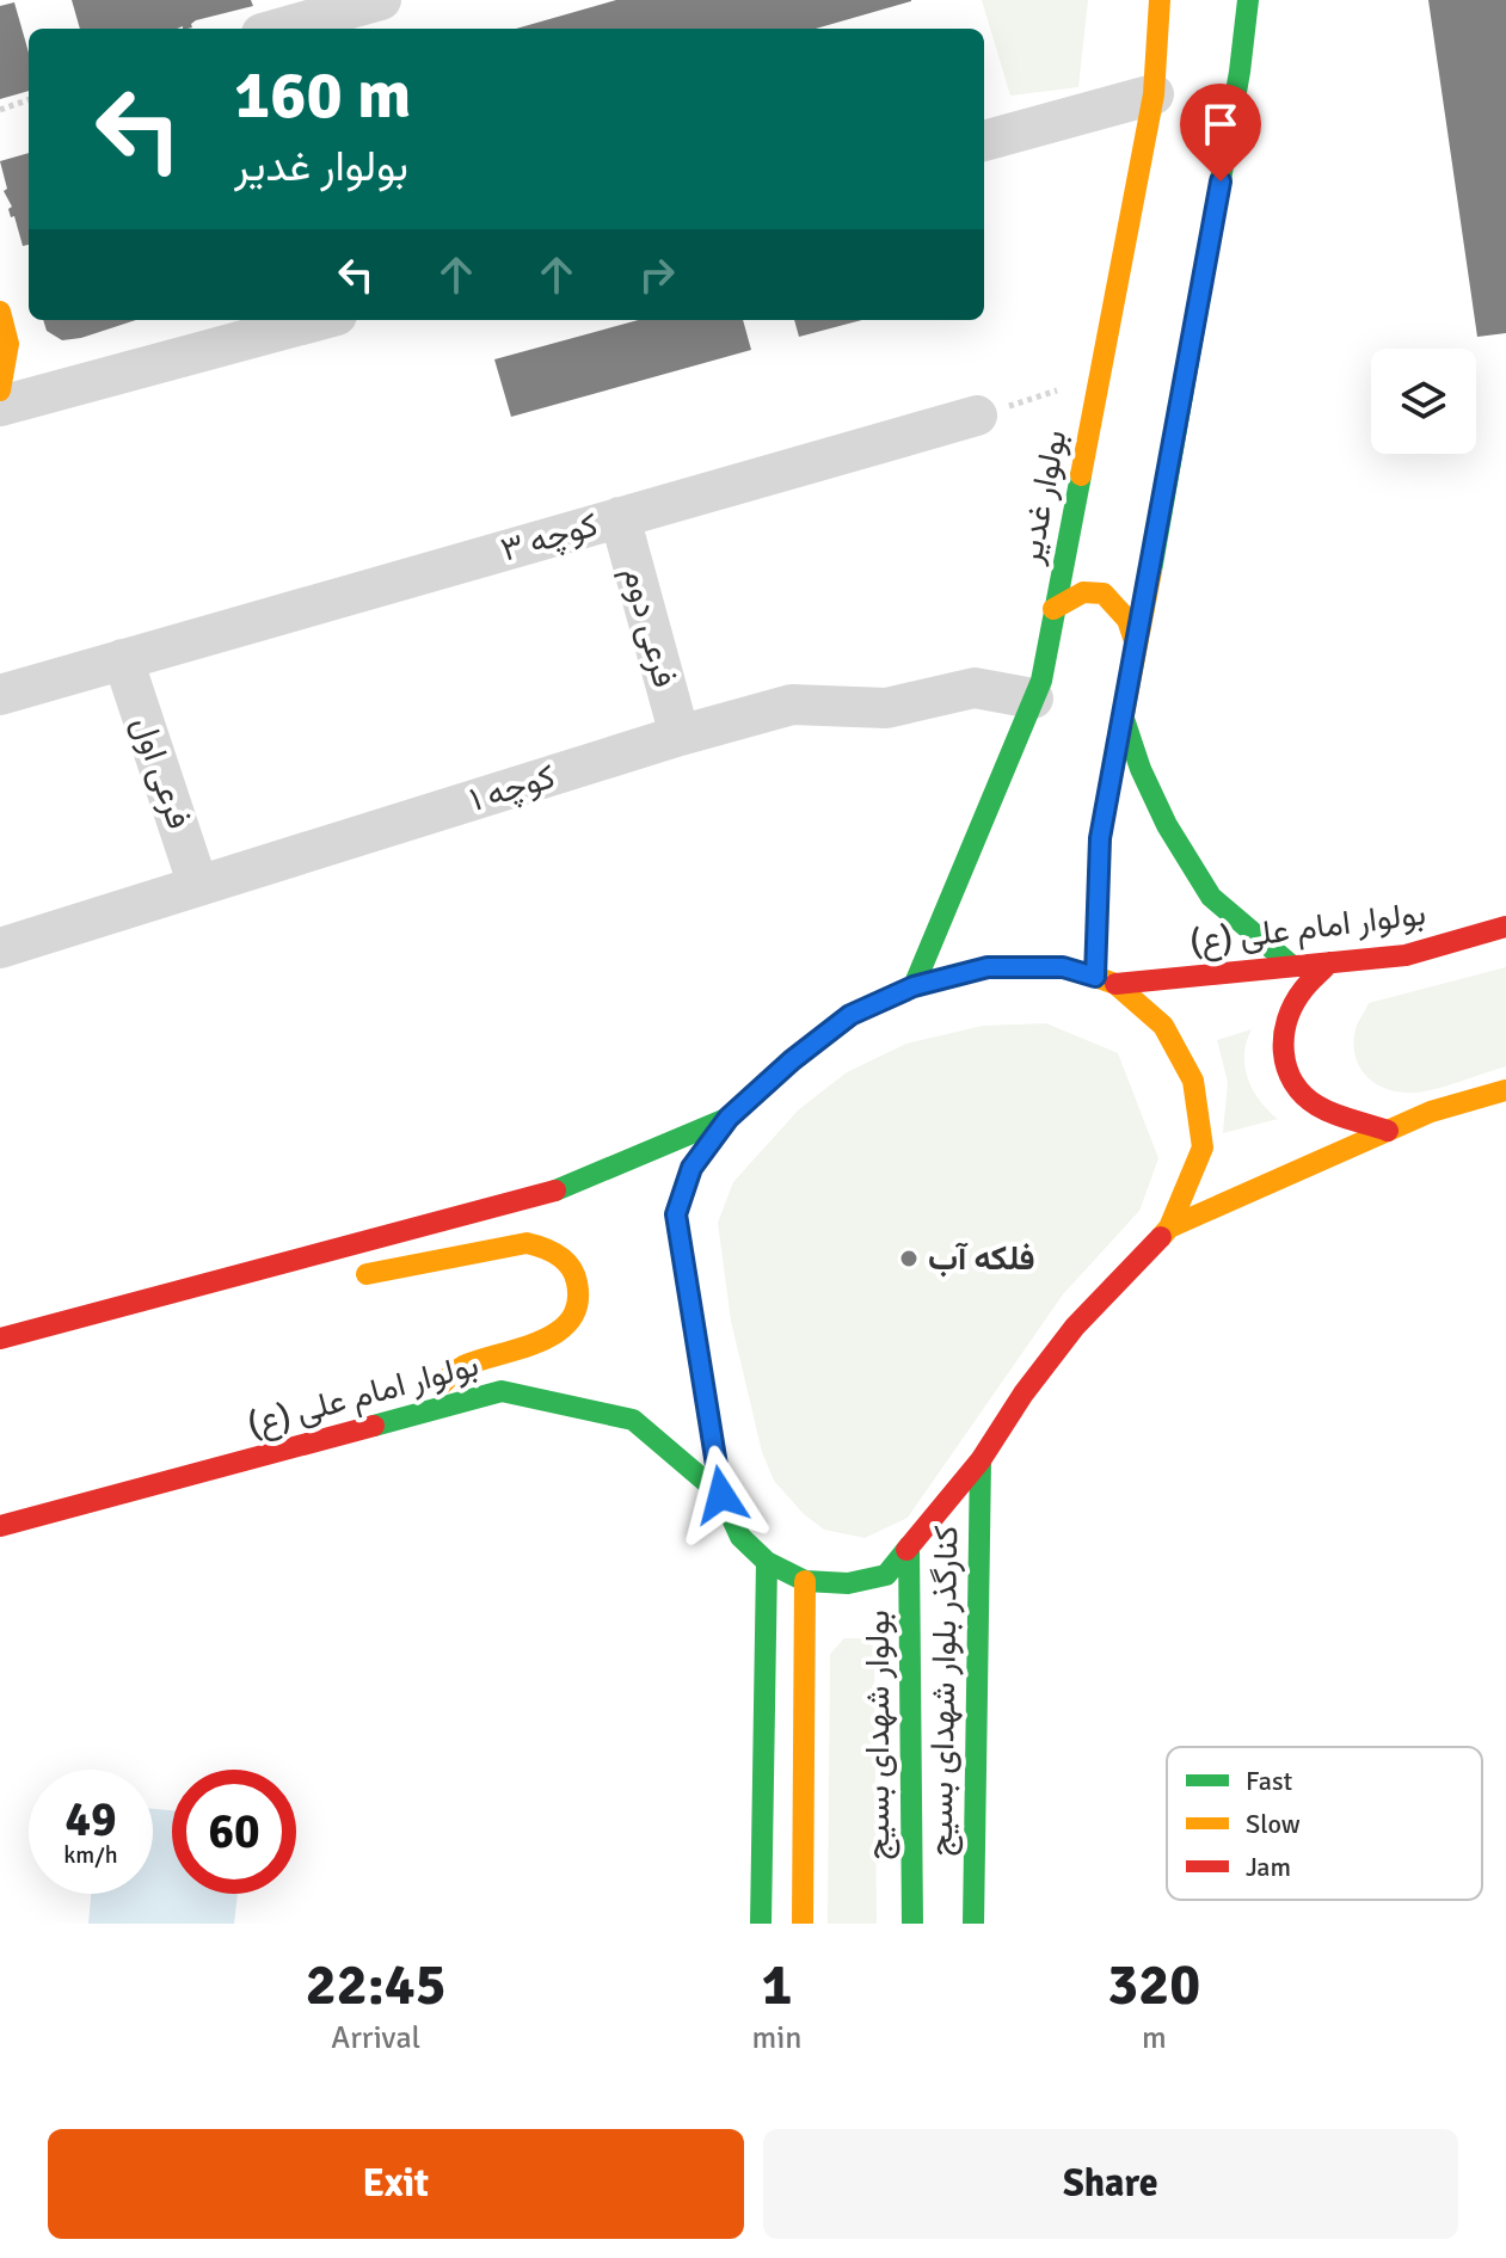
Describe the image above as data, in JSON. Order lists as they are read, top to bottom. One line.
{"streets":{"main road":["بولوار غدیر","بولوار امام علی (ع)","کنارگذر بلوار شهدای بسیج","بولوار شهدای بسیج"],"street":["کوچه ۳","فرعی دوم","فرعی اول","کوچه ۱"]},"crossings":[["بولوار غدیر","کوچه ۱"],["کوچه ۳","فرعی دوم"],["کوچه ۳","فرعی اول"],["فرعی دوم","کوچه ۱"],["فرعی اول","کوچه ۱"]],"places":["فلکه آب"],"legend":["Fast","Slow","Jam"],"page":{"turn":["160 m","بولوار غدیر"],"speed":"49 km/h","limit":"60","eta":["22:45","Arrival","1","min","320","m"],"buttons":["Exit","Share"]}}
